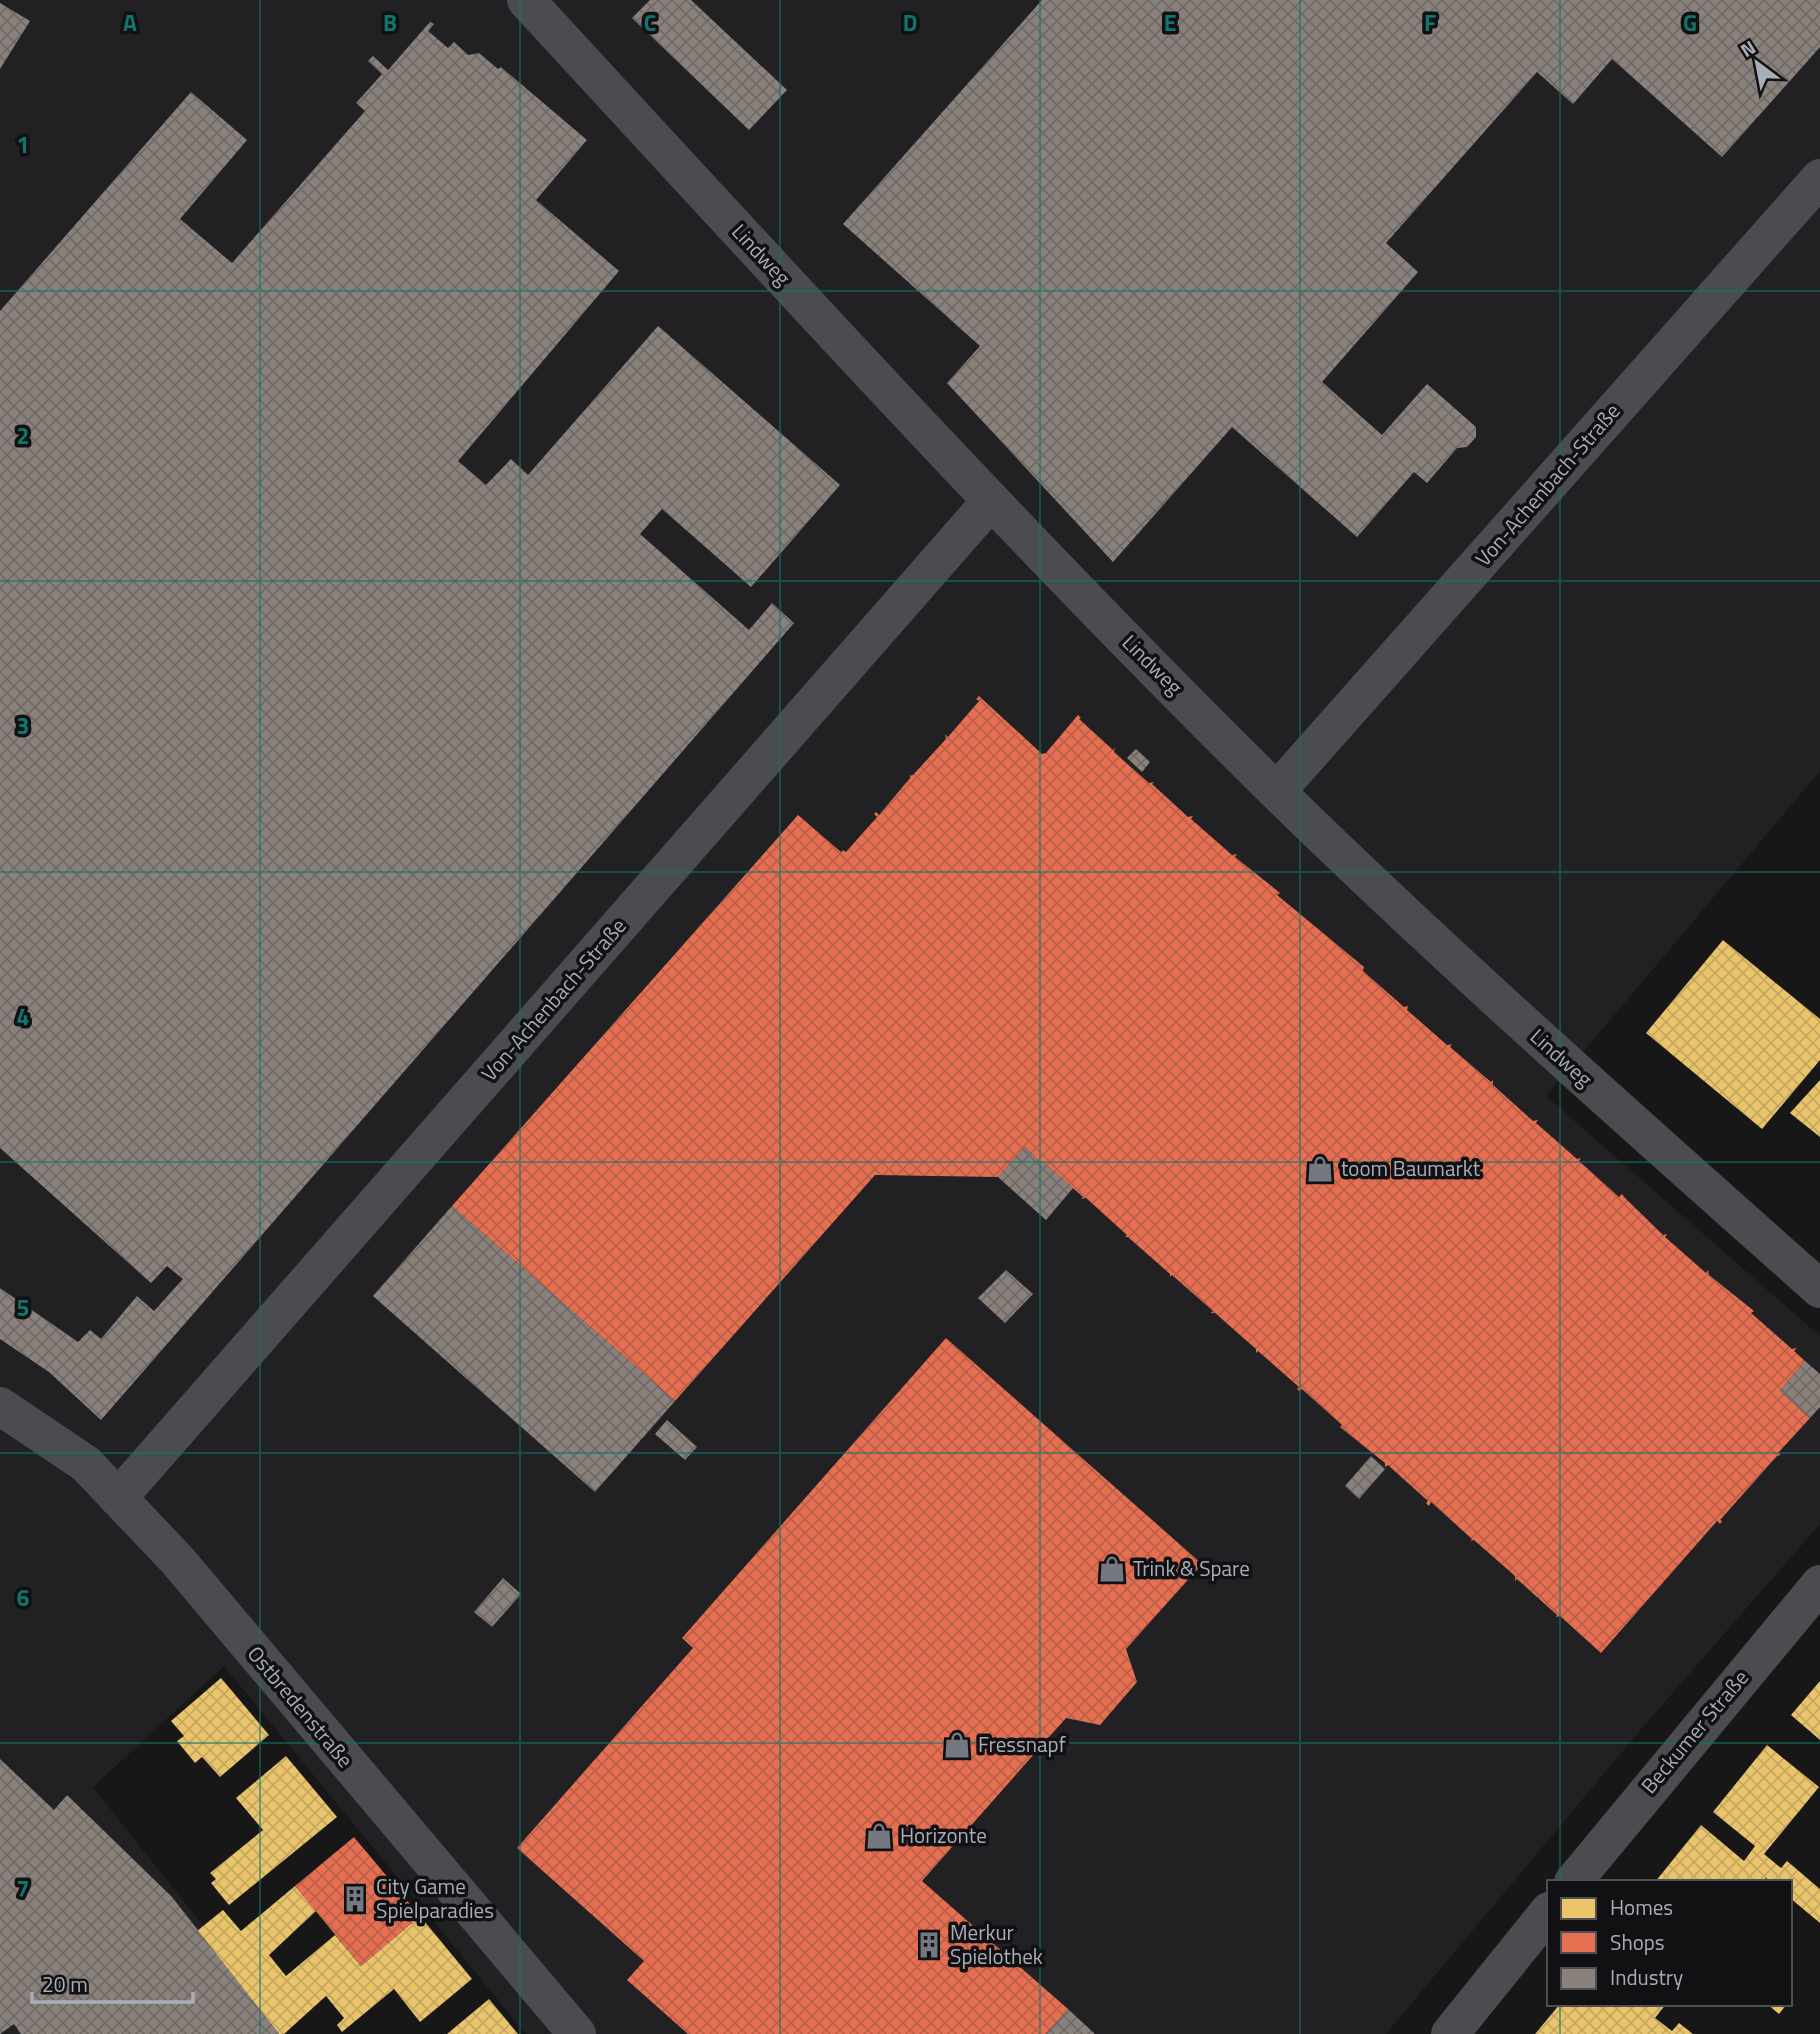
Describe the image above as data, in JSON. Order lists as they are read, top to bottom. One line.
{"streets":{"street":["Lindweg","Von-Achenbach-Straße","Ostbredenstraße","Beckumer Straße"]},"crossings":[["Lindweg","Von-Achenbach-Straße"],["Von-Achenbach-Straße","Ostbredenstraße"]],"places":{"shop":["toom Baumarkt","Trink & Spare","Fressnapf","Horizonte"],"building":["City Game Spielparadies","Merkur Spielothek"]},"legend":["Homes","Shops","Industry"],"scale_bar":"20 m","north":"top left","grid":{"columns":["A","B","C","D","E","F","G"],"rows":["1","2","3","4","5","6","7"]}}
